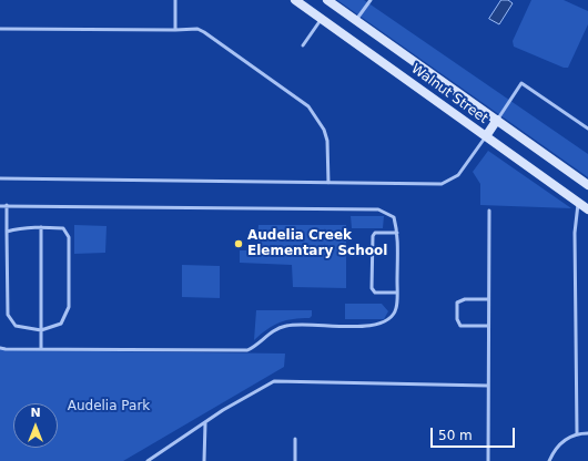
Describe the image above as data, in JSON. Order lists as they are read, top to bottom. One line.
{"streets":{"main road":["Walnut Street"]},"parks":["Audelia Park"],"places":["Audelia Creek Elementary School"],"scale_bar":"50 m","north":"top"}
